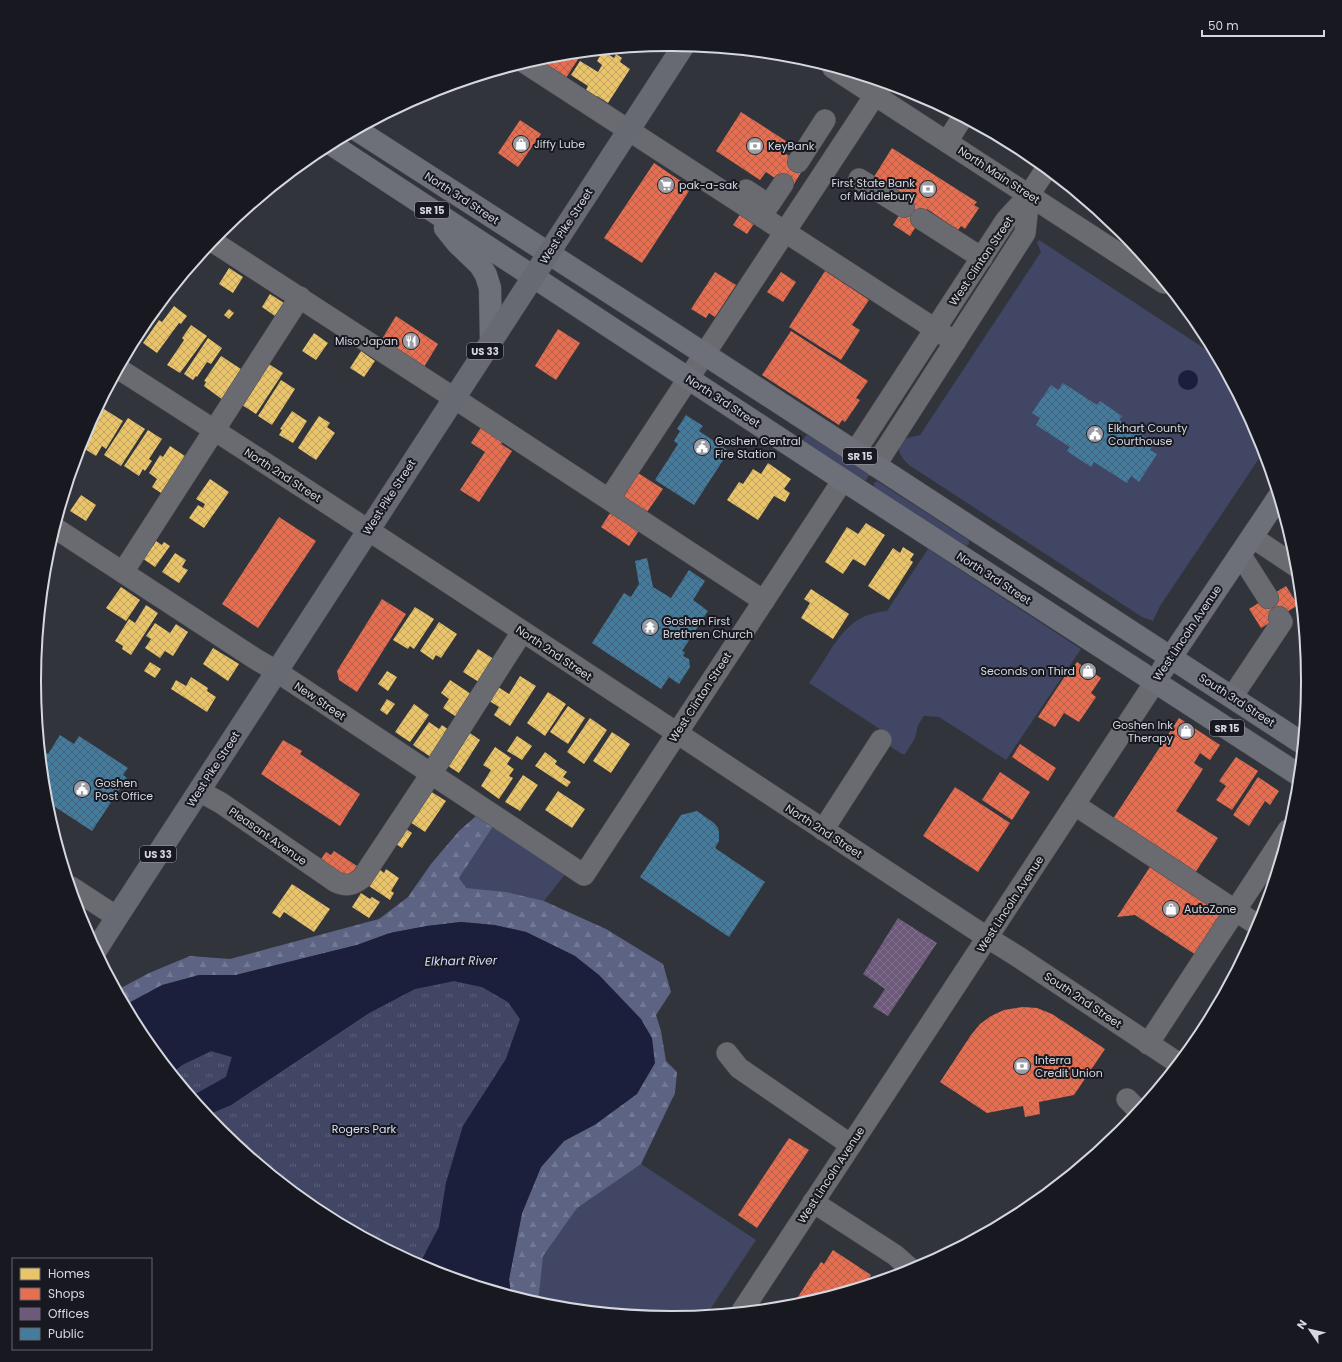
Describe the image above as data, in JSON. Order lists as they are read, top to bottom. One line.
{"streets":{"highway":["West Pike Street","US 33"],"main road":["North 3rd Street","SR 15","West Lincoln Avenue","South 3rd Street"],"street":["North Main Street","West Clinton Street","North 2nd Street","New Street","Pleasant Avenue","South 2nd Street"]},"crossings":[["North Main Street","West Clinton Street"],["North 3rd Street","SR 15"],["North 3rd Street","West Pike Street"],["North 3rd Street","West Clinton Street"],["North 3rd Street","West Lincoln Avenue"],["North 3rd Street","South 3rd Street"],["SR 15","West Lincoln Avenue"],["West Pike Street","North 2nd Street"],["West Pike Street","New Street"],["West Pike Street","Pleasant Avenue"],["West Clinton Street","North 2nd Street"],["West Clinton Street","New Street"],["North 2nd Street","West Lincoln Avenue"],["North 2nd Street","South 2nd Street"],["West Lincoln Avenue","South 3rd Street"],["West Lincoln Avenue","South 2nd Street"],["New Street","Pleasant Avenue"]],"water":["Elkhart River"],"parks":["Rogers Park"],"places":{"shop":["Jiffy Lube","Seconds on Third","Goshen Ink Therapy","AutoZone"],"bank":["KeyBank","First State Bank of Middlebury","Interra Credit Union"],"supermarket":["pak-a-sak"],"restaurant":["Miso Japan"],"public building":["Elkhart County Courthouse","Goshen Central Fire Station","Goshen Post Office"],"temple":["Goshen First Brethren Church"]},"legend":["Homes","Shops","Offices","Public"],"scale_bar":"50 m","north":"top left"}
